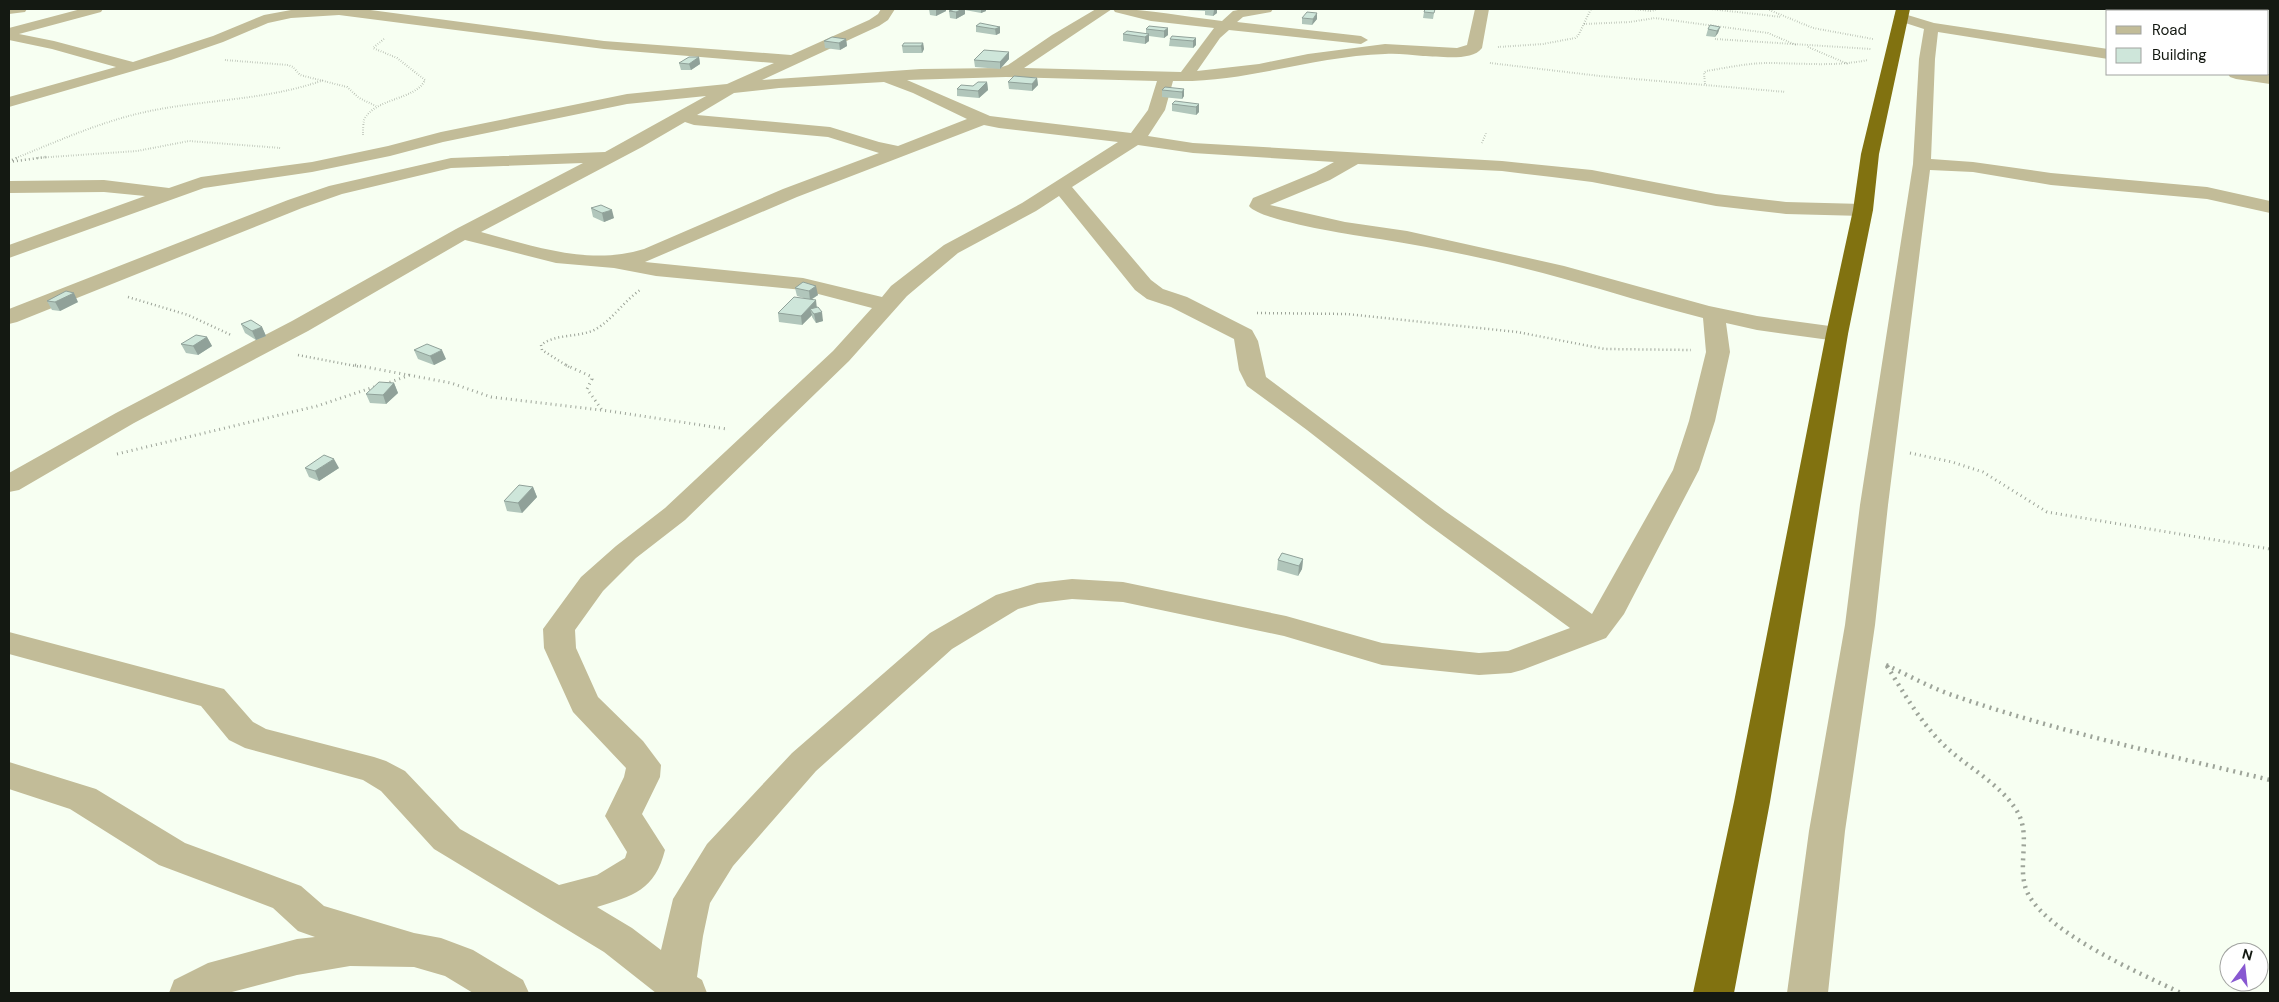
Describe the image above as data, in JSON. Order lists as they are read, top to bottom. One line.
{"legend":["Road","Building"],"north":"top"}
